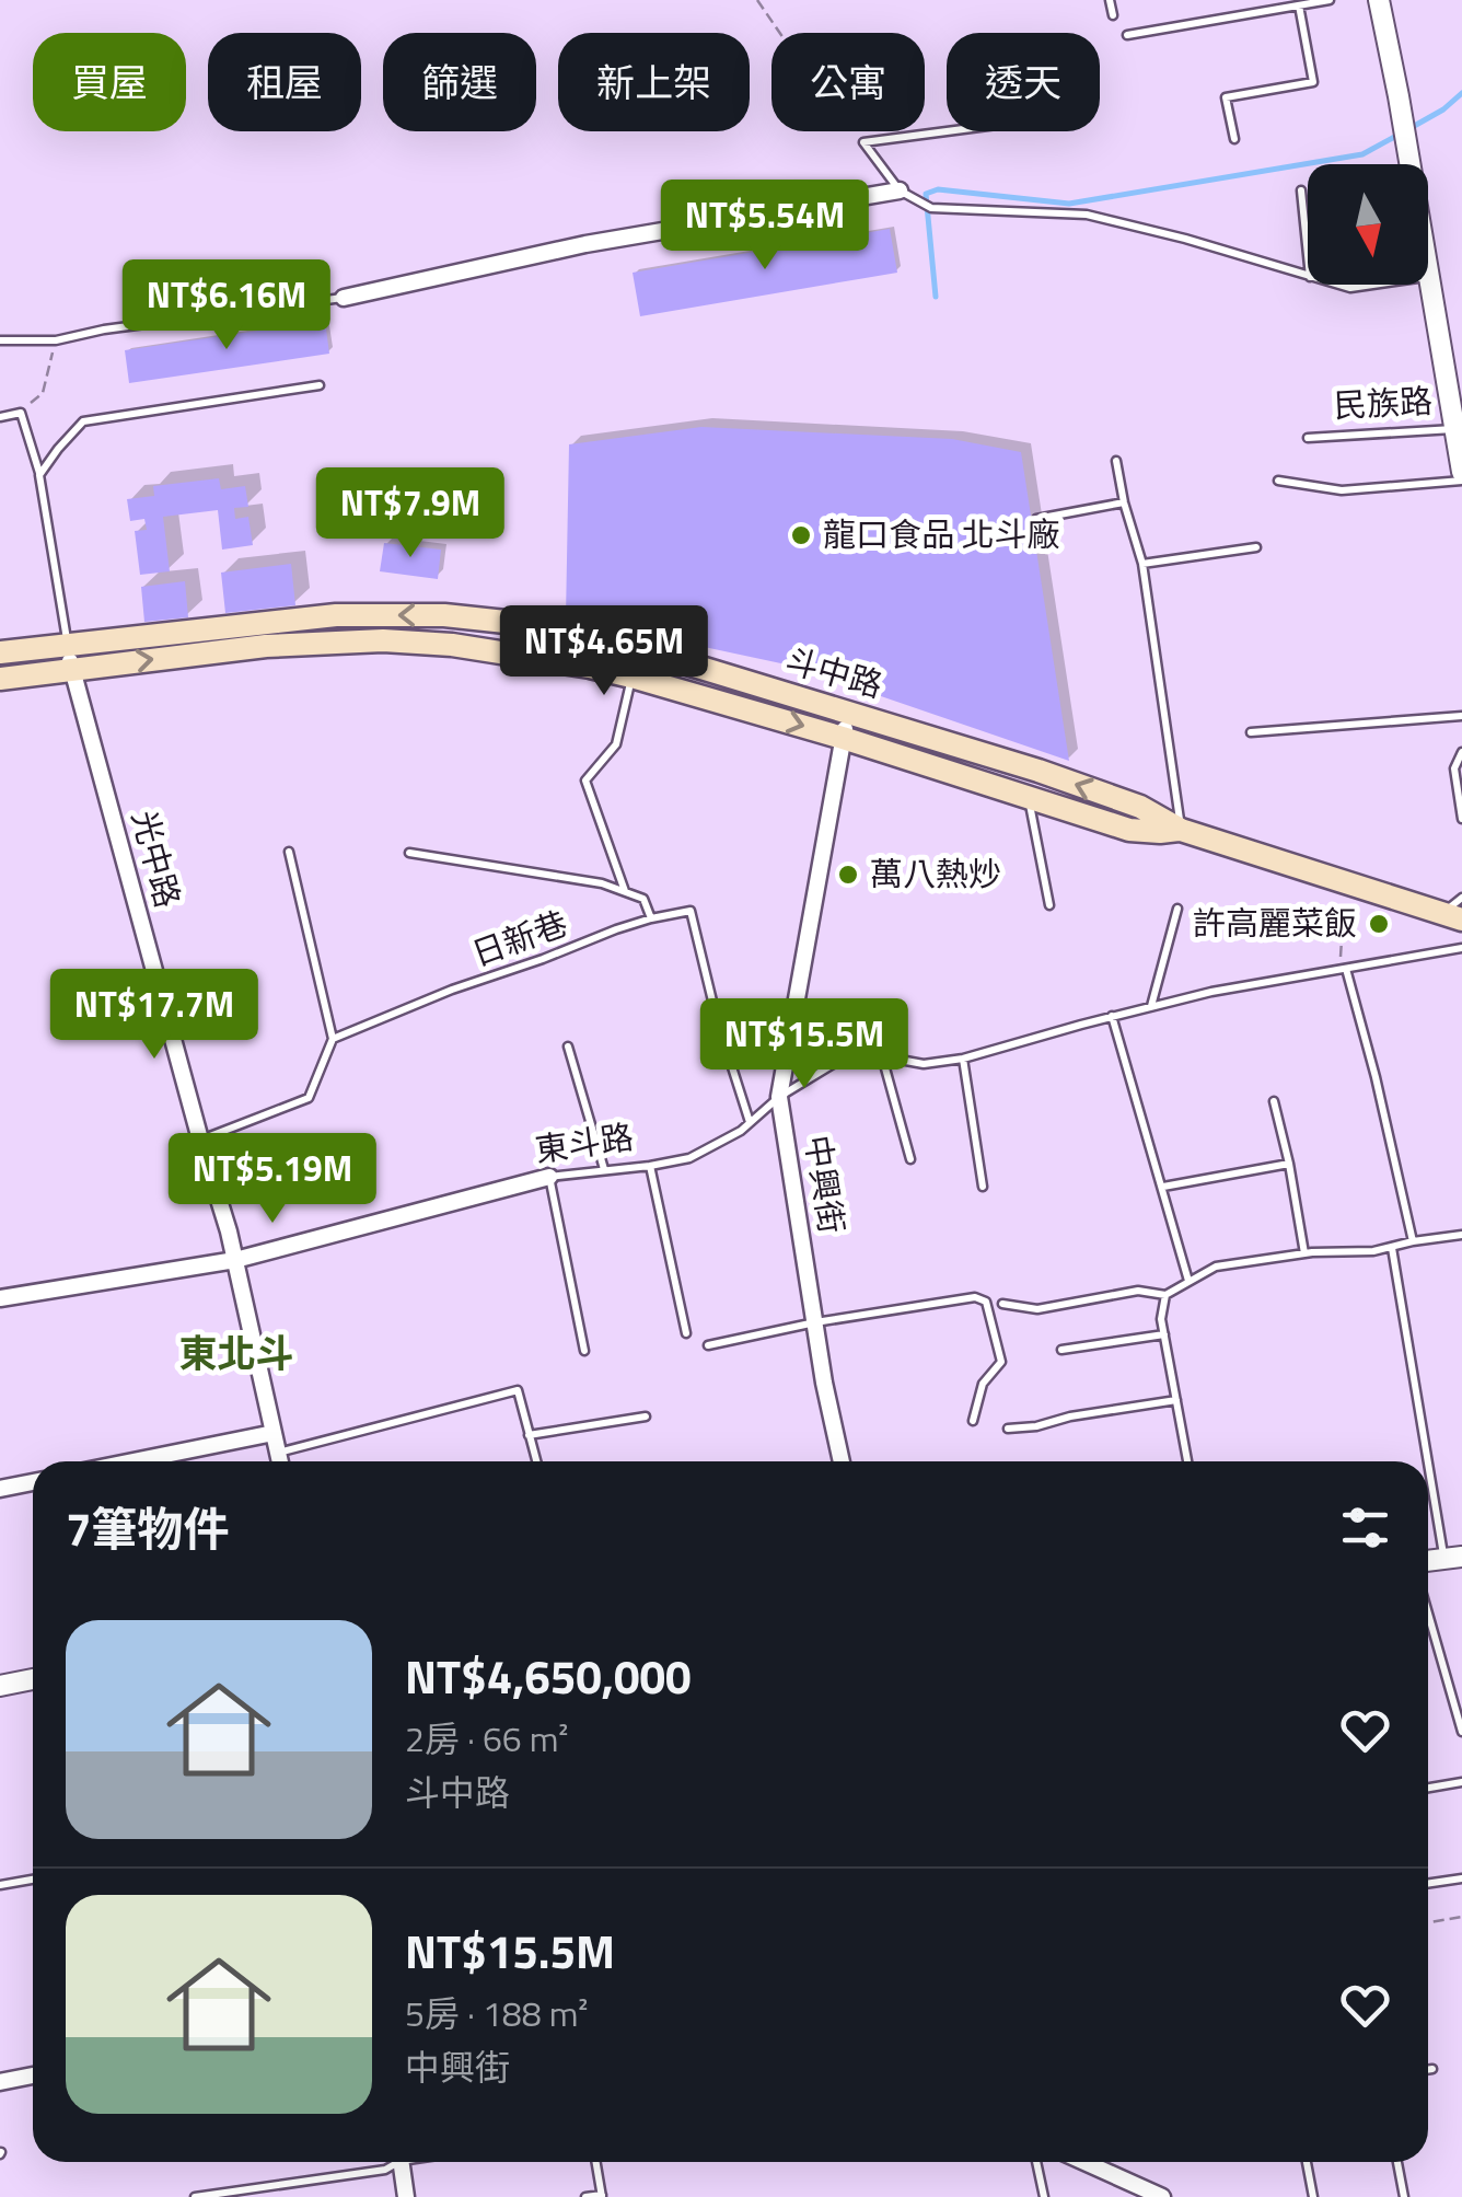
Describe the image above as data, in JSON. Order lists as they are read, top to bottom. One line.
{"streets":{"main road":["斗中路"],"street":["光中路","東斗路","中興街"],"lane":["民族路","日新巷"]},"crossings":[["斗中路","光中路"],["斗中路","中興街"],["光中路","東斗路"],["日新巷","東斗路"],["東斗路","中興街"]],"districts":["東北斗"],"places":["龍口食品 北斗廠","萬八熱炒","許高麗菜飯"],"north":"bottom","page":{"chip":["買屋","租屋","篩選","新上架","公寓","透天"],"price":["NT$5.54M","NT$6.16M","NT$7.9M","NT$4.65M","NT$17.7M","NT$15.5M","NT$5.19M"],"heading":"7筆物件","list":[{"name":"NT$4,650,000","note":"2房 · 66 m² · 斗中路"},{"name":"NT$15.5M","note":"5房 · 188 m² · 中興街"}]}}
